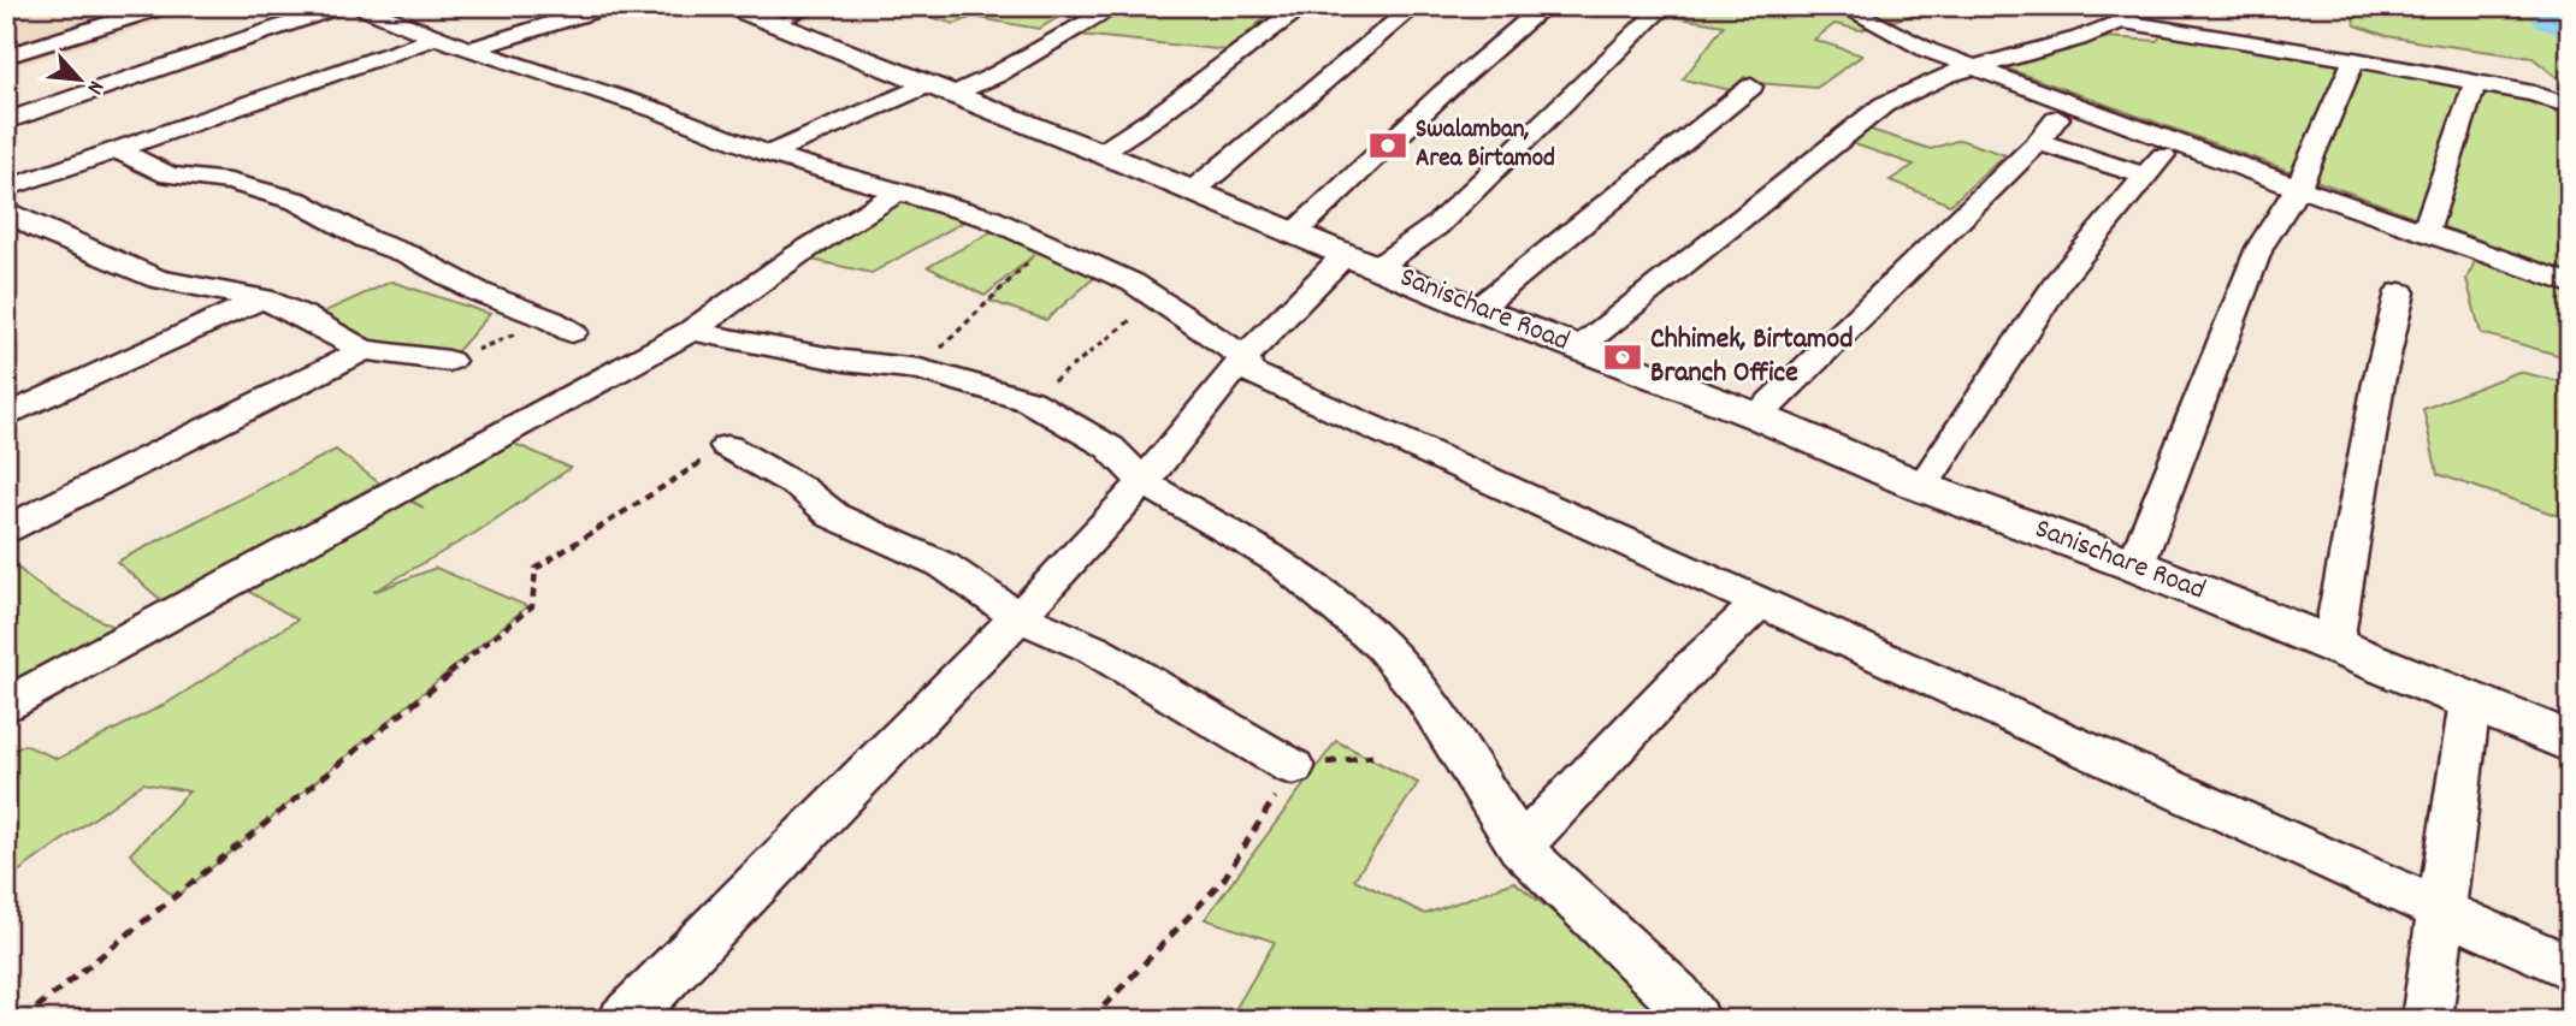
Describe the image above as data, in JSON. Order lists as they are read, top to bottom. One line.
{"streets":{"street":["Sanischare Road"]},"places":{"bank":["Swalamban, Area Birtamod","Chhimek, Birtamod Branch Office"]},"north":"bottom right"}
